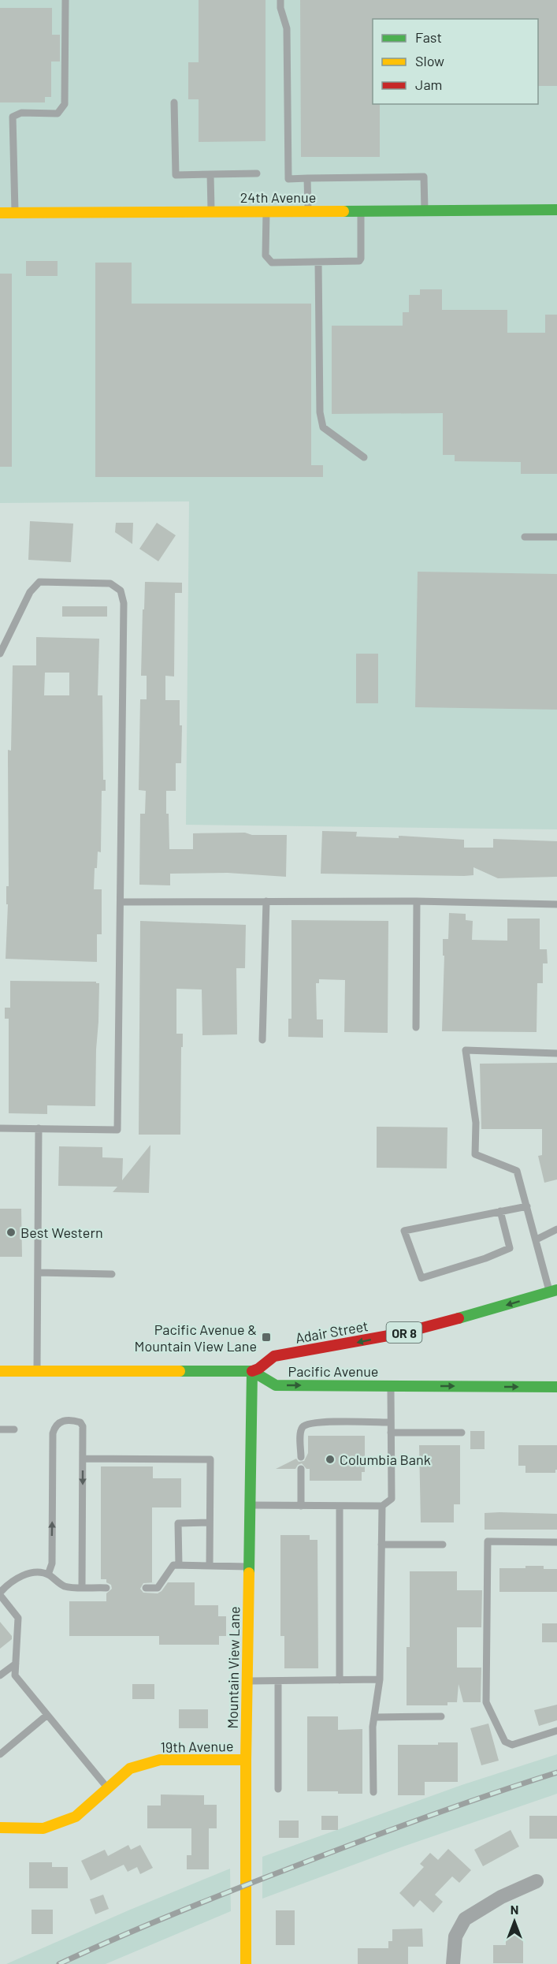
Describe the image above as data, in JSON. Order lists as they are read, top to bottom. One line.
{"streets":{"main road":["24th Avenue","Adair Street","OR 8","Pacific Avenue","Mountain View Lane","19th Avenue"]},"crossings":[["Adair Street","Pacific Avenue"],["Adair Street","Mountain View Lane"],["Pacific Avenue","Mountain View Lane"],["Mountain View Lane","19th Avenue"]],"one_way":["Adair Street","Pacific Avenue"],"places":{"other":["Best Western","Columbia Bank"],"transit":["Pacific Avenue & Mountain View Lane"]},"legend":["Fast","Slow","Jam"],"north":"top"}
